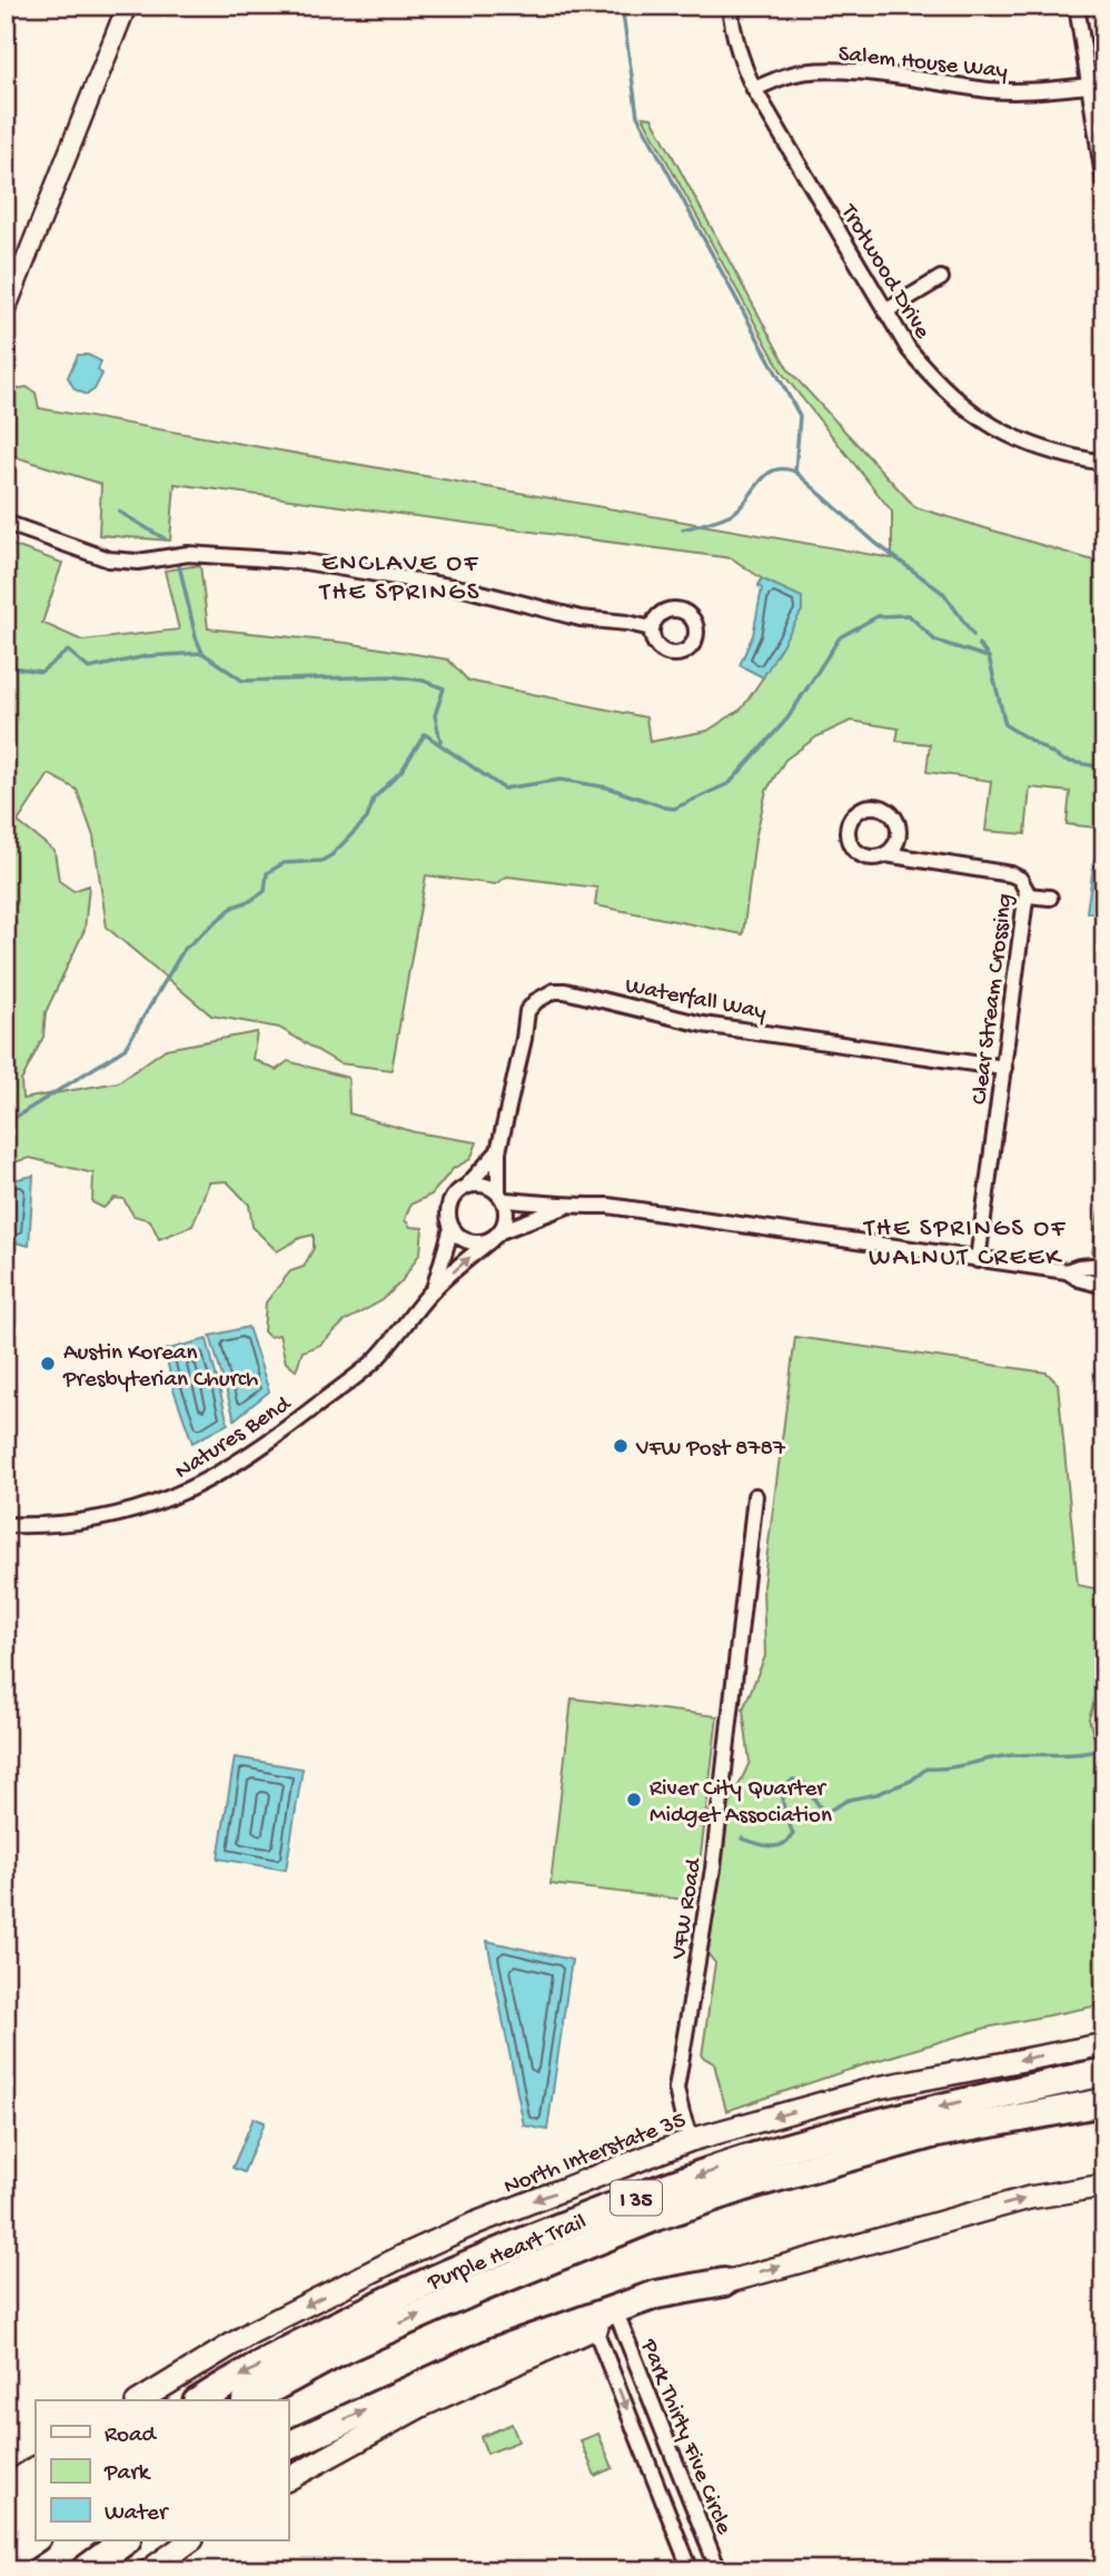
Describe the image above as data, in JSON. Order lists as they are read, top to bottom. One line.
{"streets":{"highway":["I 35","Purple Heart Trail"],"main road":["North Interstate 35"],"street":["Salem House Way","Trotwood Drive","Waterfall Way","Clear Stream Crossing","Natures Bend","VFW Road","Park Thirty Five Circle"]},"crossings":[["Salem House Way","Trotwood Drive"],["Waterfall Way","Clear Stream Crossing"],["Waterfall Way","Natures Bend"],["Clear Stream Crossing","Natures Bend"],["VFW Road","North Interstate 35"]],"districts":["ENCLAVE OF THE SPRINGS","THE SPRINGS OF WALNUT CREEK"],"places":["Austin Korean Presbyterian Church","VFW Post 8787","River City Quarter Midget Association"],"legend":["Road","Park","Water"]}
